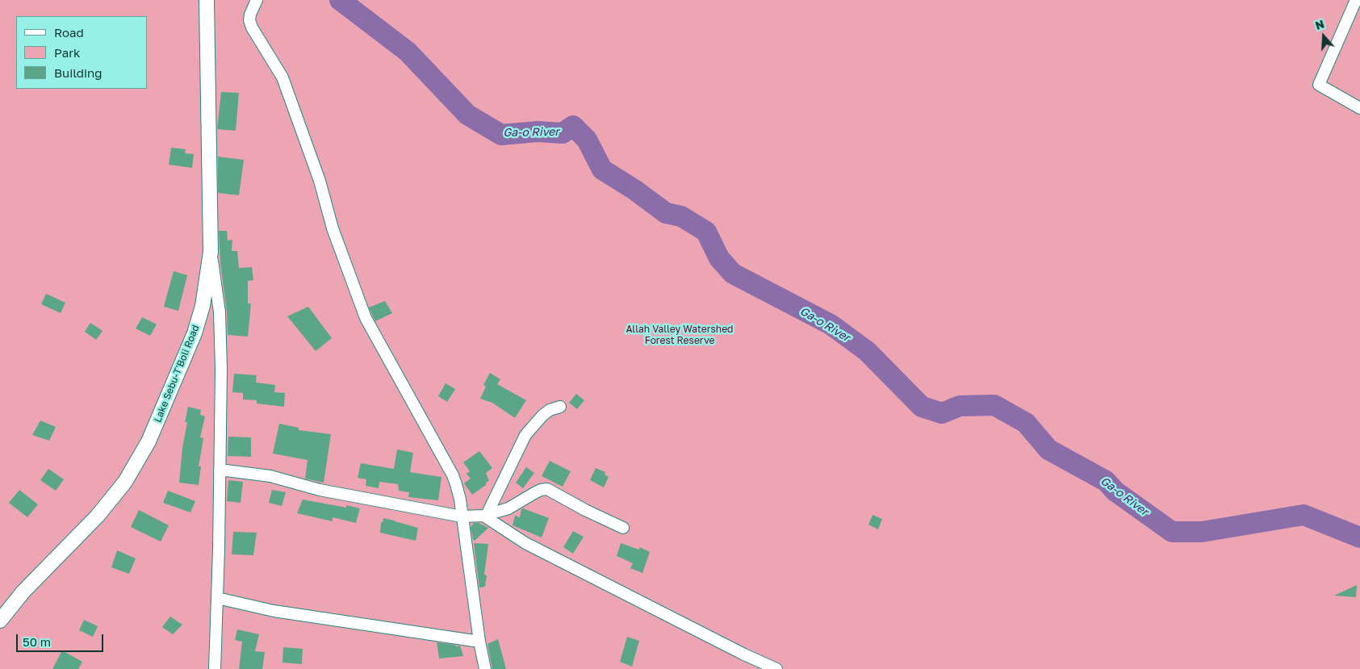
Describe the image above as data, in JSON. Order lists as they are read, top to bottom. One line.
{"streets":{"main road":["Lake Sebu-T'Boli Road"]},"water":["Ga-o River"],"parks":["Allah Valley Watershed Forest Reserve"],"legend":["Road","Park","Building"],"scale_bar":"50 m","north":"top"}
